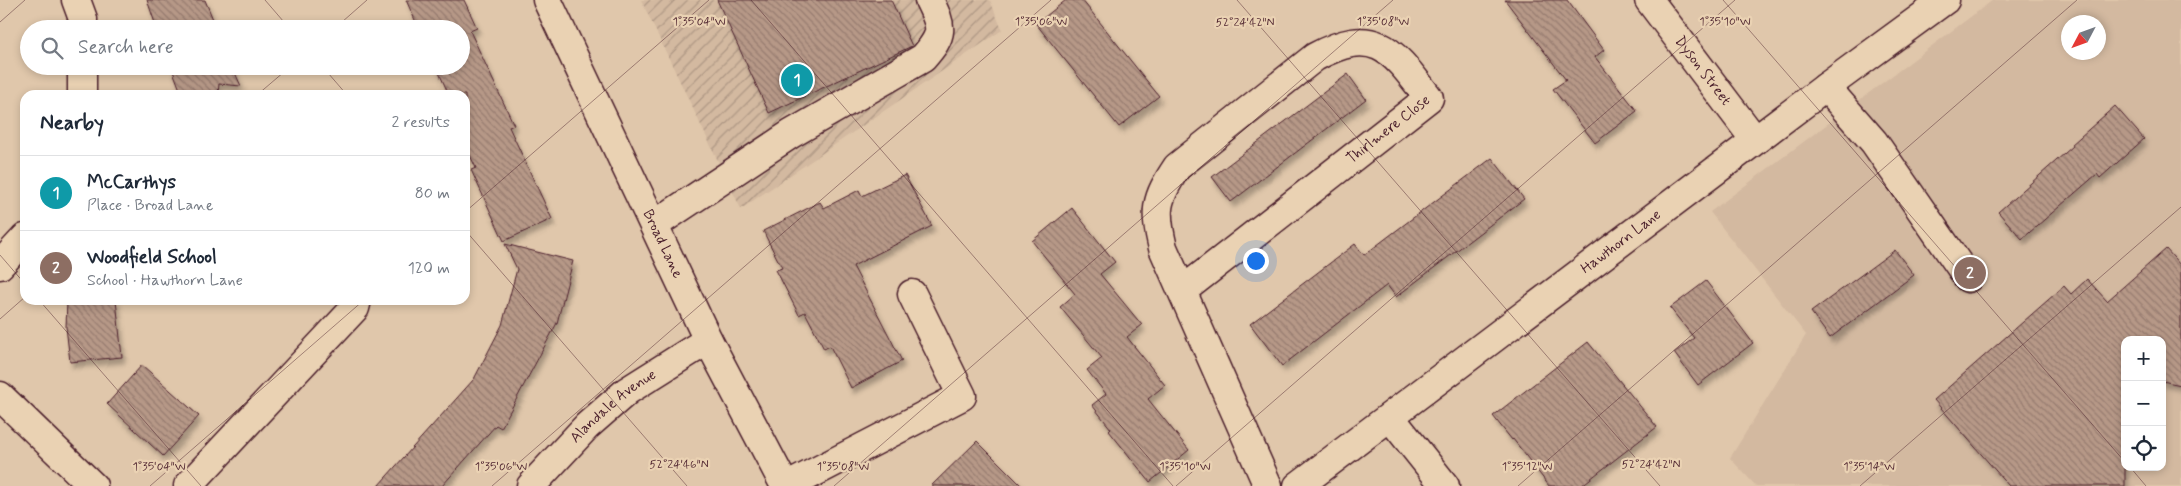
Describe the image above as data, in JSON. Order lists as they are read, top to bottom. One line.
{"streets":{"street":["Dyson Street","Thirlmere Close","Hawthorn Lane","Broad Lane","Alandale Avenue"]},"crossings":[["Dyson Street","Hawthorn Lane"],["Broad Lane","Alandale Avenue"]],"north":"bottom left","page":{"search":"Search here","pins":["1","2"],"heading":["Nearby","2 results"],"list":[{"mark":"1","name":"McCarthys","note":"Place · Broad Lane","value":"80 m"},{"mark":"2","name":"Woodfield School","note":"School · Hawthorn Lane","value":"120 m"}],"map_buttons":["+","−"]},"coordinates":["1°35'04\"W","1°35'06\"W","1°35'08\"W","1°35'10\"W","52°24'42\"N","52°24'46\"N","1°35'12\"W","1°35'14\"W"]}
